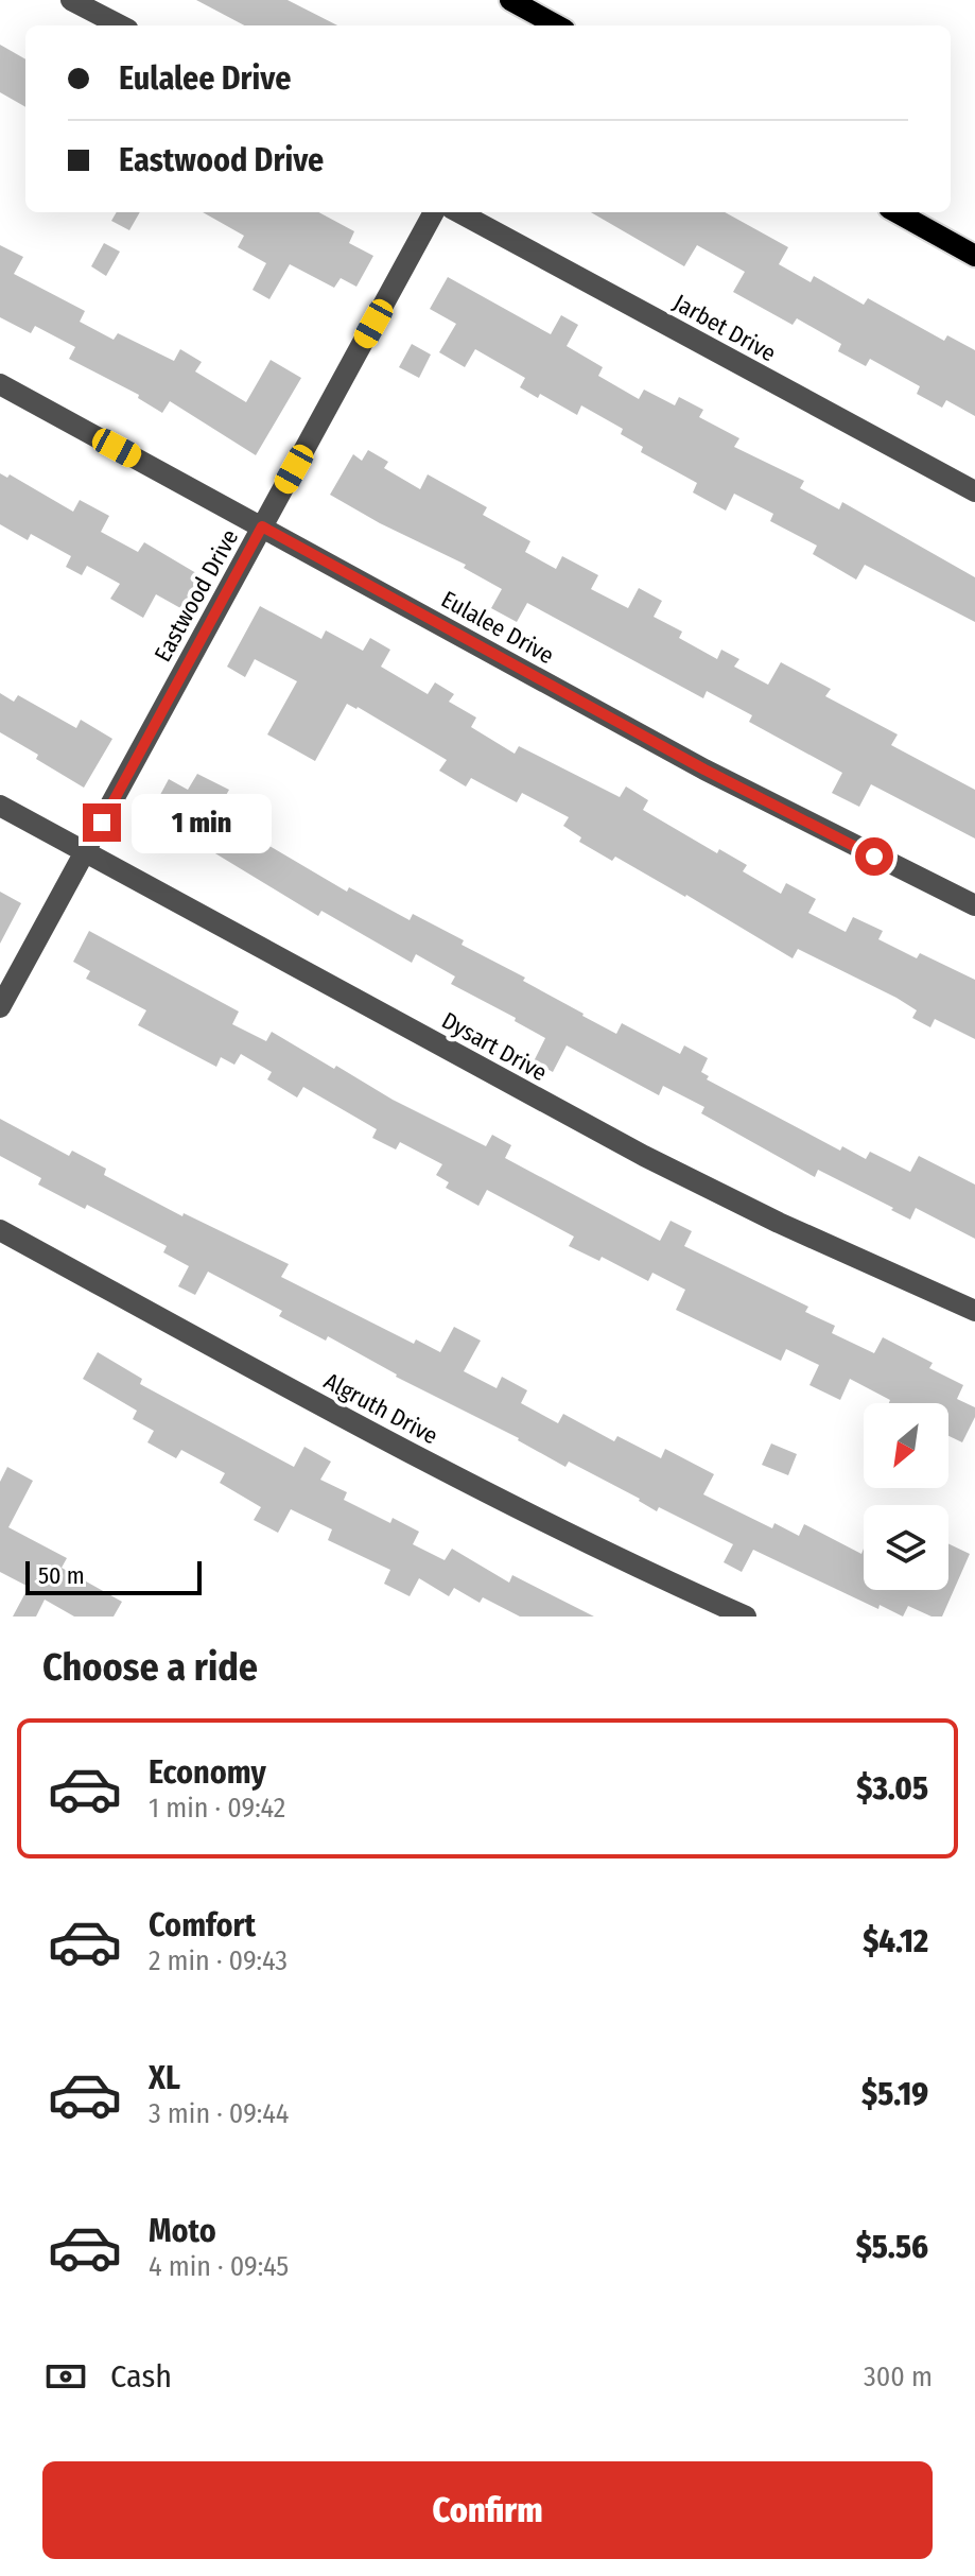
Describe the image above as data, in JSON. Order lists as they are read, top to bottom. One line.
{"streets":{"street":["Jarbet Drive","Eastwood Drive","Eulalee Drive","Dysart Drive","Algruth Drive"]},"crossings":[["Eastwood Drive","Eulalee Drive"],["Eastwood Drive","Dysart Drive"]],"scale_bar":"50 m","north":"bottom left","page":{"banner":["Eulalee Drive","Eastwood Drive"],"bubble":"1 min","scale":"50 m","heading":"Choose a ride","list":[{"name":"Economy","note":"1 min · 09:42","value":"$3.05"},{"name":"Comfort","note":"2 min · 09:43","value":"$4.12"},{"name":"XL","note":"3 min · 09:44","value":"$5.19"},{"name":"Moto","note":"4 min · 09:45","value":"$5.56"}],"pay":["Cash","300 m"],"buttons":"Confirm"}}
